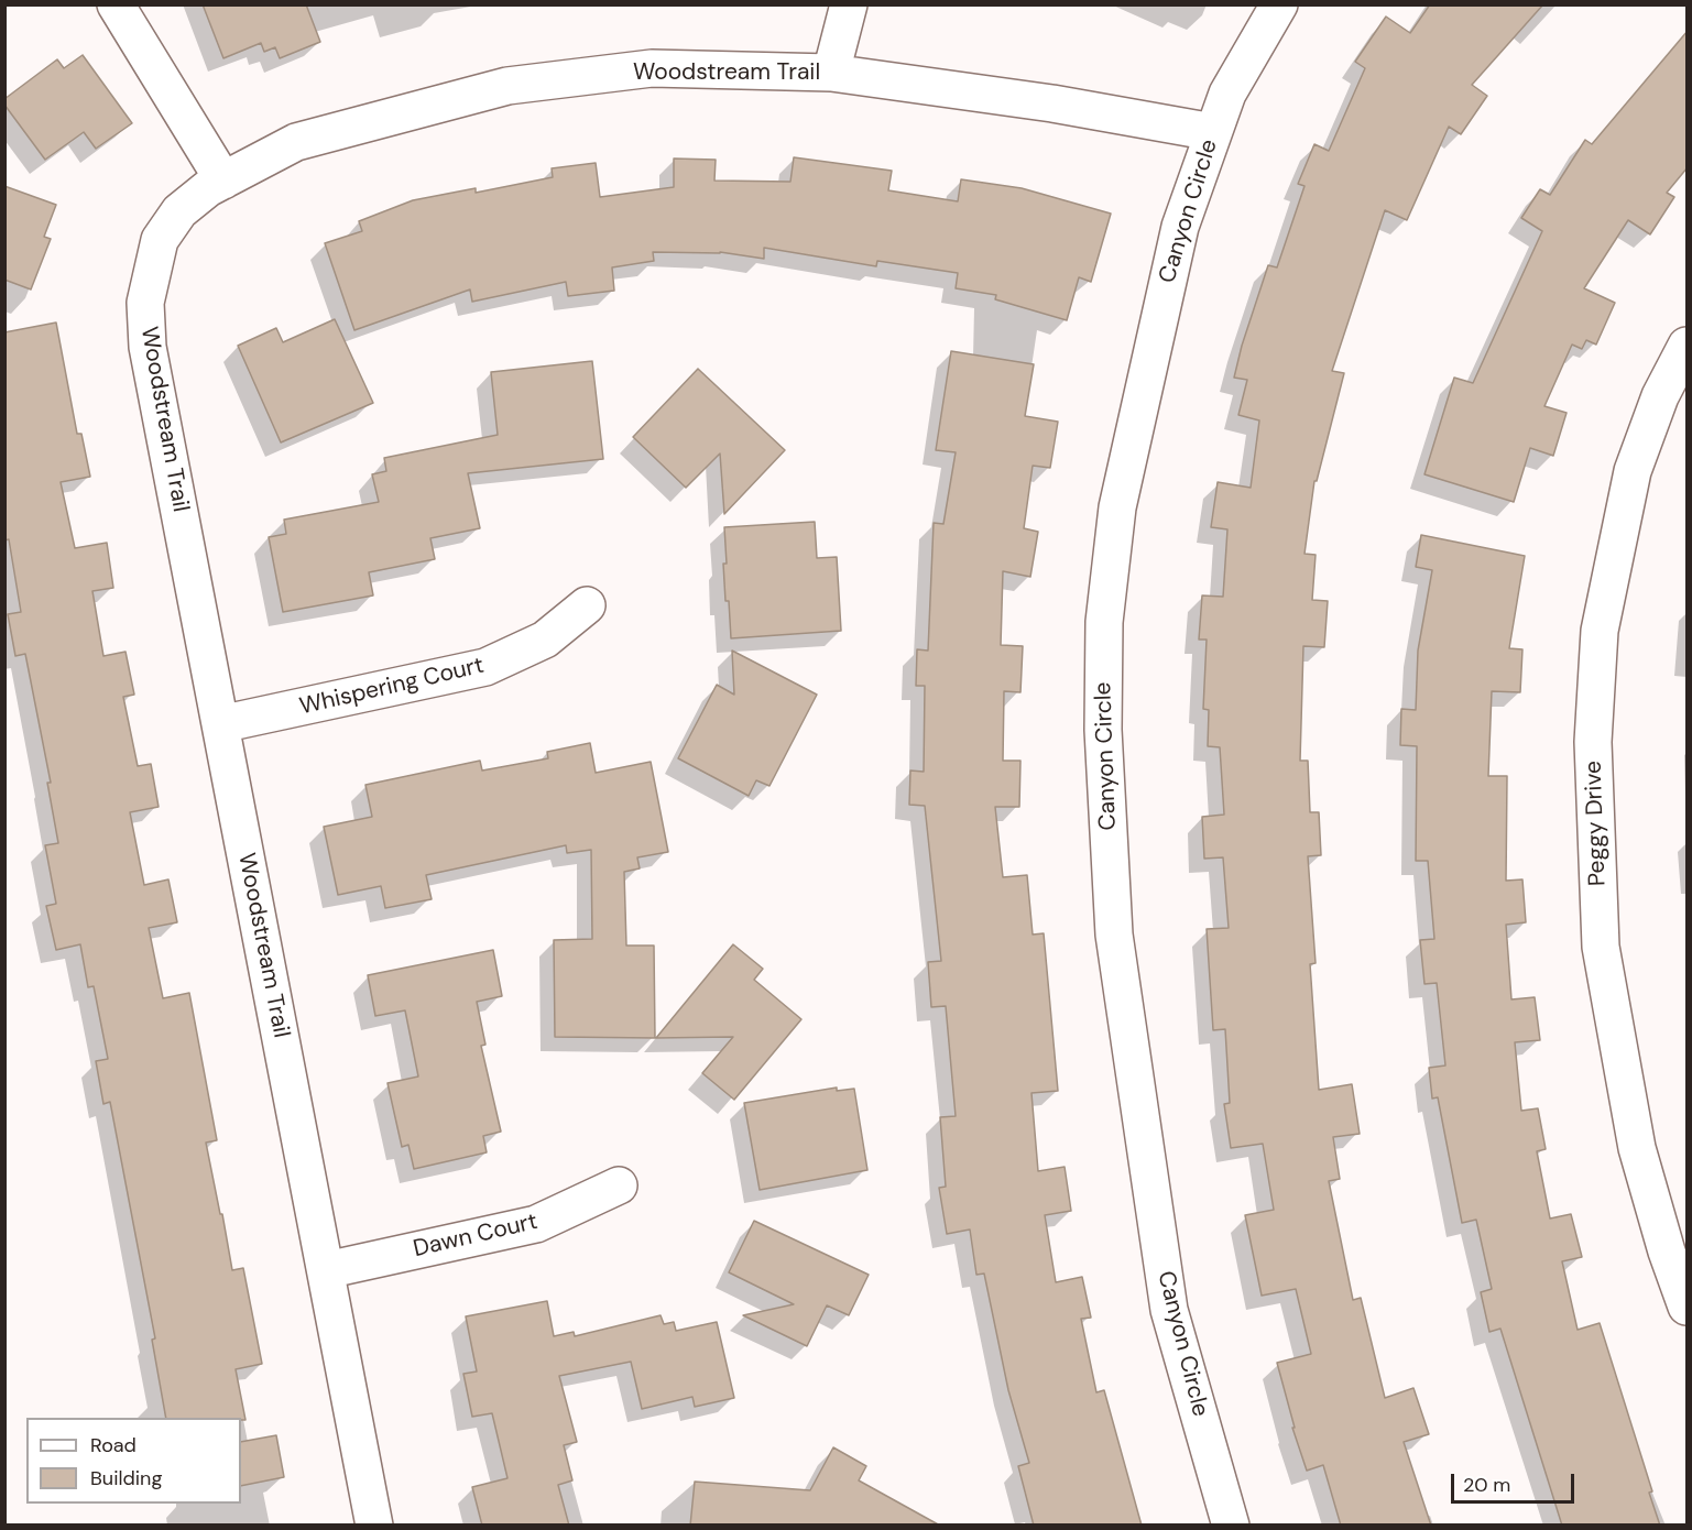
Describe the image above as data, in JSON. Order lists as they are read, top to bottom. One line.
{"streets":{"street":["Woodstream Trail","Canyon Circle","Whispering Court","Peggy Drive","Dawn Court"]},"crossings":[["Woodstream Trail","Canyon Circle"],["Woodstream Trail","Whispering Court"],["Woodstream Trail","Dawn Court"]],"legend":["Road","Building"],"scale_bar":"20 m"}
